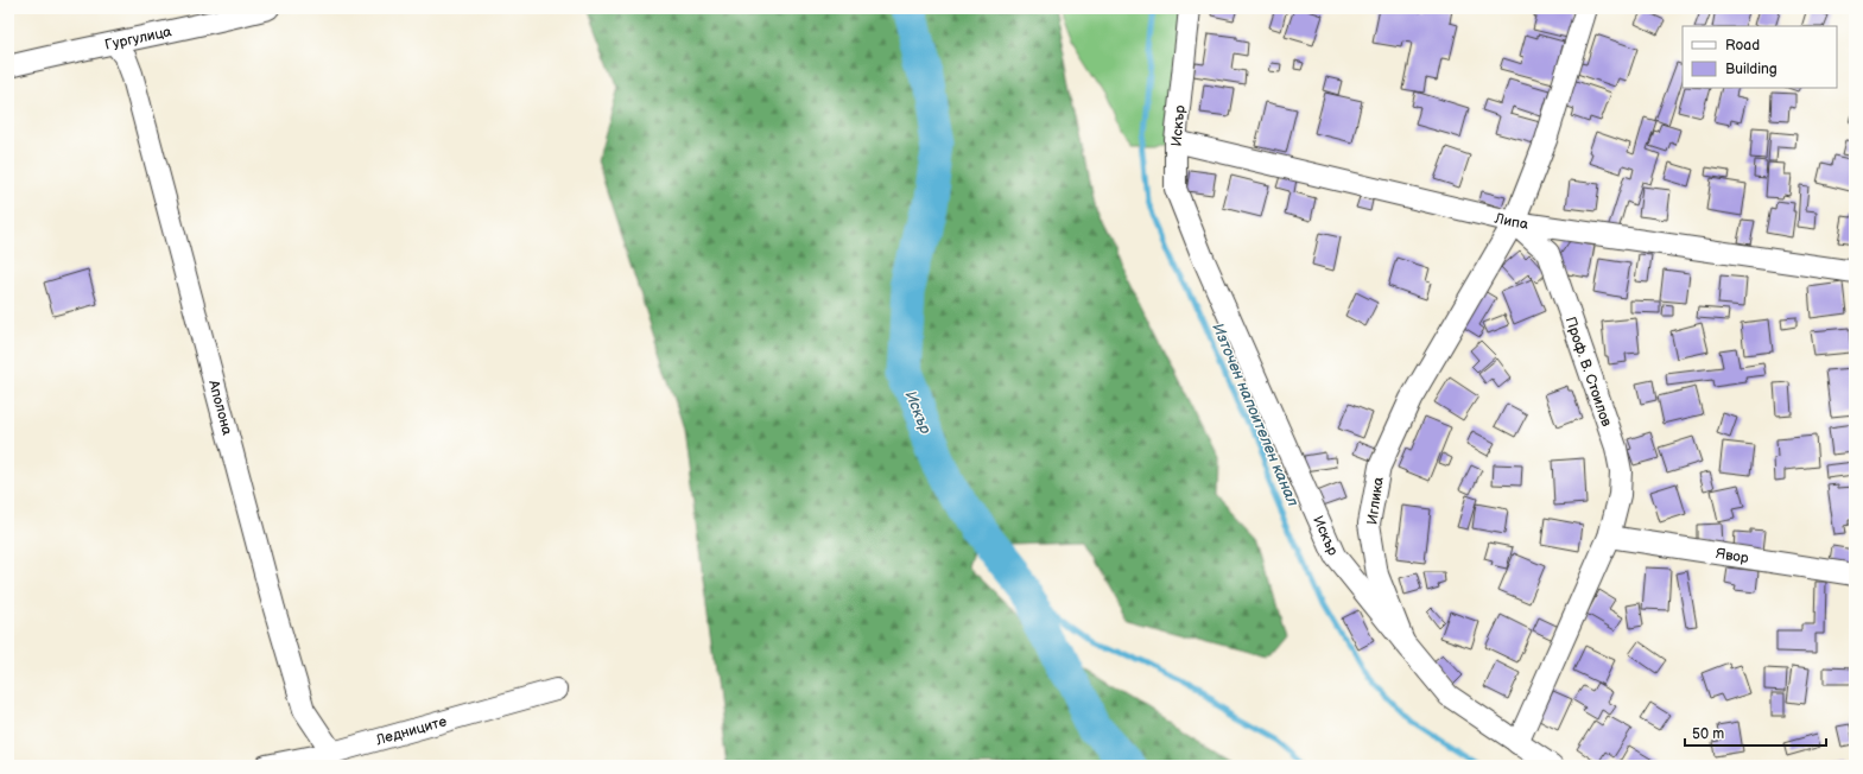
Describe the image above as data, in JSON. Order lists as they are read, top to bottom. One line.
{"streets":{"street":["Гургулица","Искър","Липа","Проф. В. Стоилов","Аполона","Иглика","Явор","Ледниците"]},"crossings":[["Гургулица","Аполона"],["Искър","Липа"],["Искър","Иглика"],["Липа","Проф. В. Стоилов"],["Липа","Иглика"],["Проф. В. Стоилов","Иглика"],["Проф. В. Стоилов","Явор"],["Аполона","Ледниците"]],"water":["Искър","Източен напоителен канал"],"legend":["Road","Building"],"scale_bar":"50 m"}
